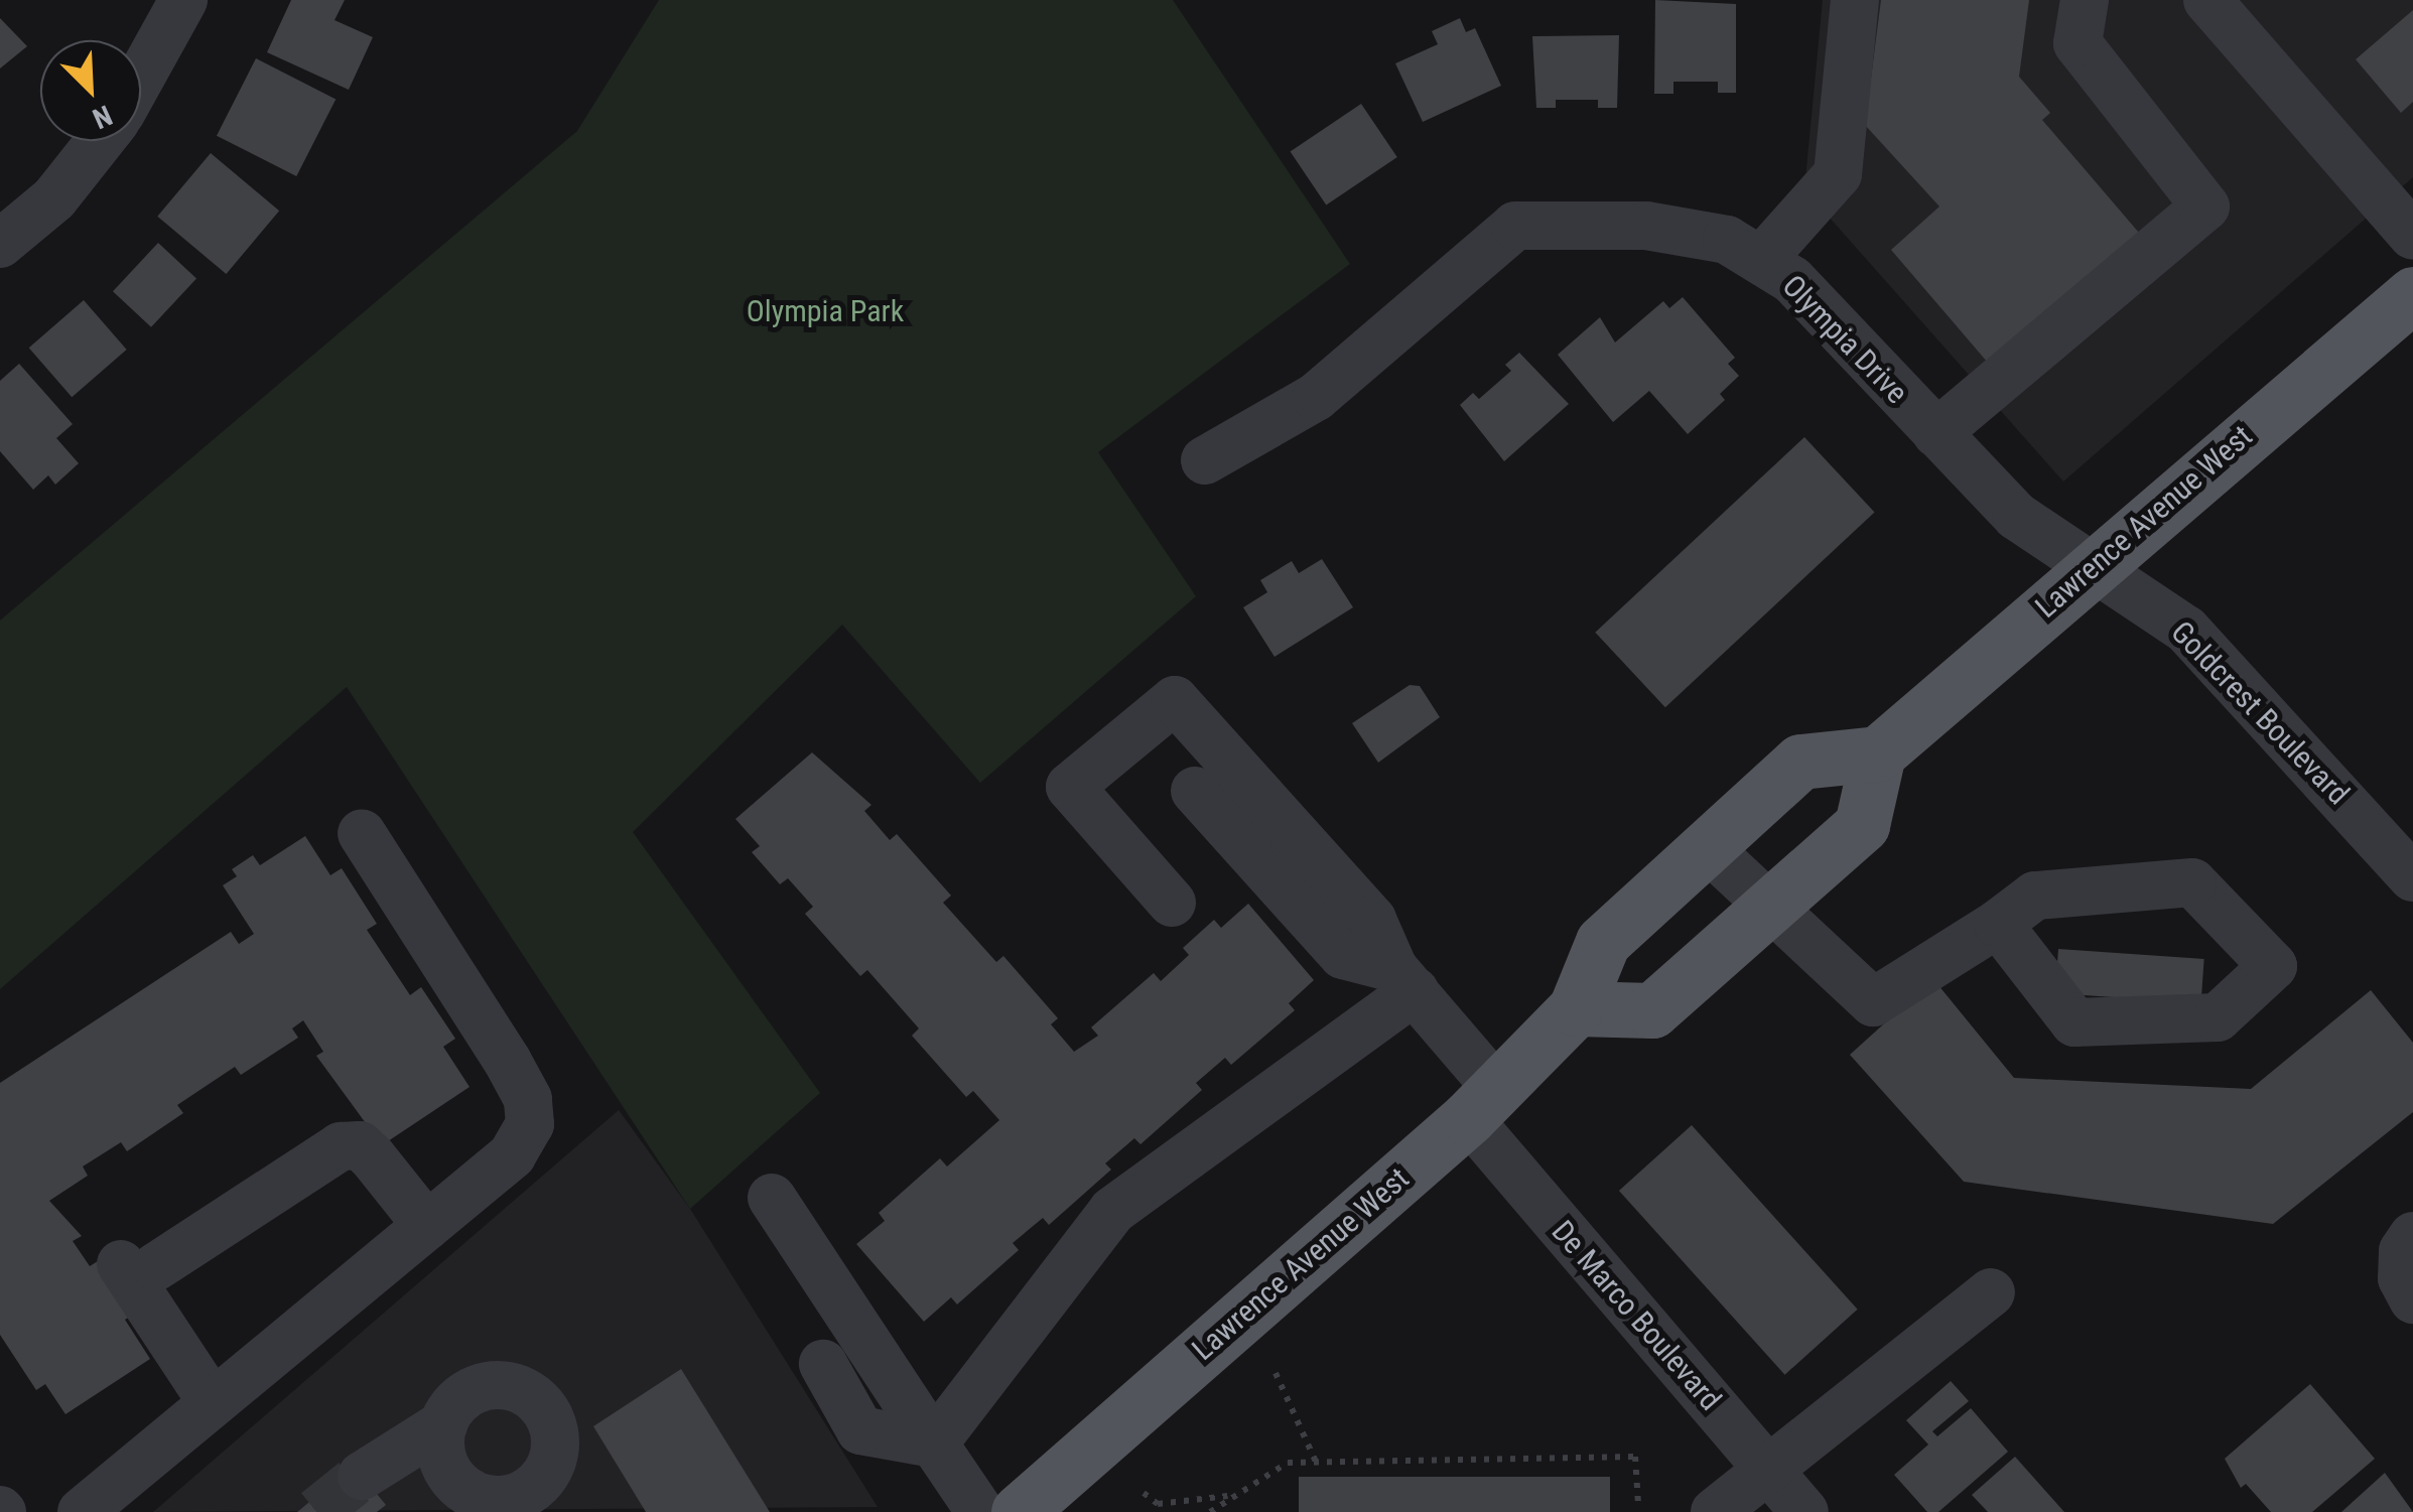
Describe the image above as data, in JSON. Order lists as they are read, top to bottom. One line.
{"streets":{"main road":["Lawrence Avenue West"],"street":["Olympia Drive","Goldcrest Boulevard","De Marco Boulevard"]},"crossings":[["Olympia Drive","Lawrence Avenue West"],["Olympia Drive","Goldcrest Boulevard"],["Lawrence Avenue West","Goldcrest Boulevard"],["Lawrence Avenue West","De Marco Boulevard"]],"parks":["Olympia Park"],"north":"bottom right"}
